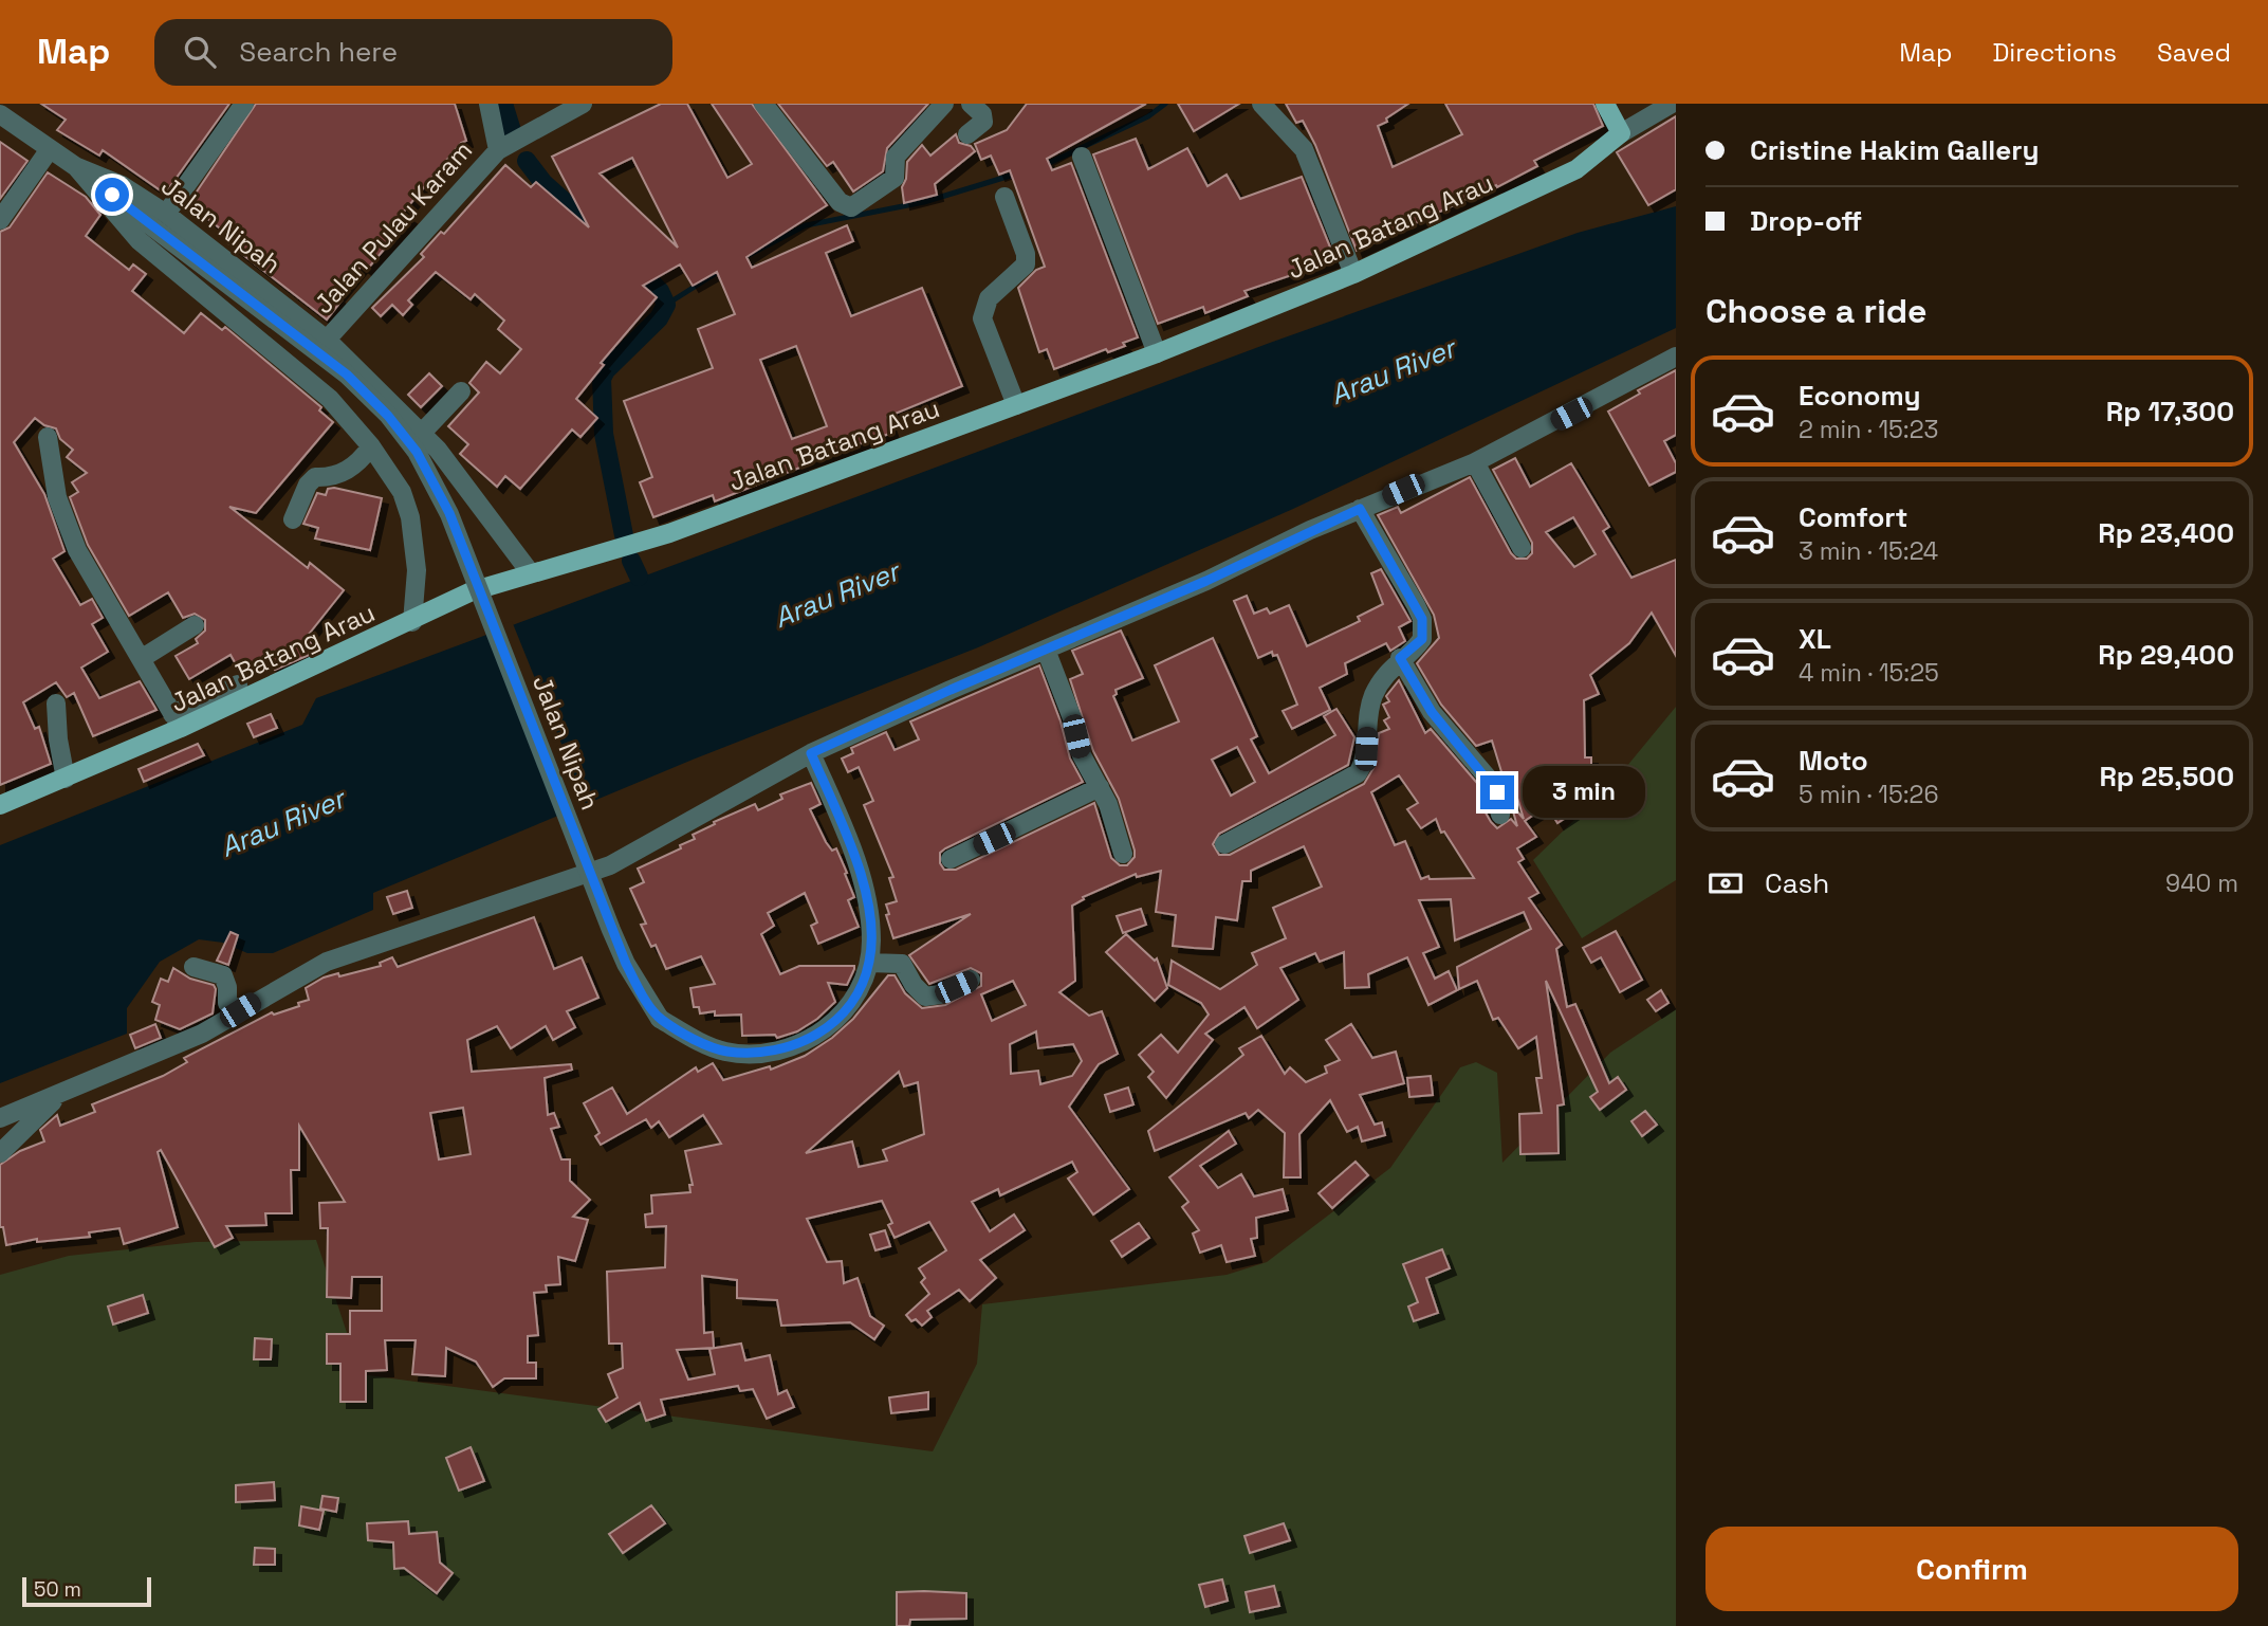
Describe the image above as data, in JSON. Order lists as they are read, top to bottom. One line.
{"streets":{"main road":["Jalan Batang Arau"],"street":["Jalan Nipah","Jalan Pulau Karam"]},"crossings":[["Jalan Nipah","Jalan Batang Arau"],["Jalan Nipah","Jalan Pulau Karam"]],"water":["Arau River"],"scale_bar":"50 m","page":{"header":"Map","search":"Search here","nav":["Map","Directions","Saved"],"banner":["Cristine Hakim Gallery","Drop-off"],"heading":"Choose a ride","list":[{"name":"Economy","note":"2 min · 15:23","value":"Rp 17,300"},{"name":"Comfort","note":"3 min · 15:24","value":"Rp 23,400"},{"name":"XL","note":"4 min · 15:25","value":"Rp 29,400"},{"name":"Moto","note":"5 min · 15:26","value":"Rp 25,500"}],"bubble":"3 min","pay":["Cash","940 m"],"buttons":"Confirm","scale":"50 m"}}
